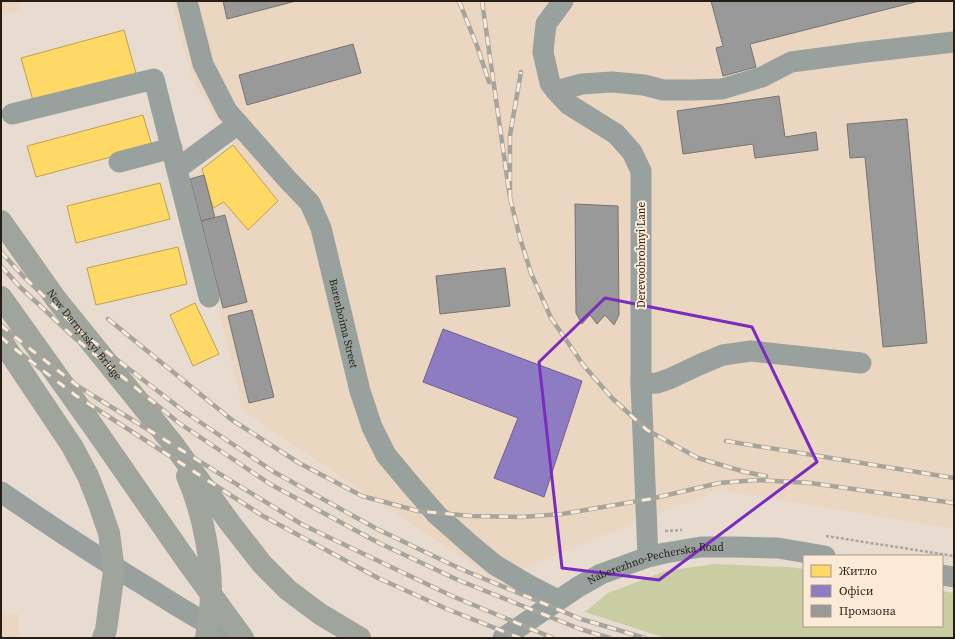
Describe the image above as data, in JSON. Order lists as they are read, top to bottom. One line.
{"streets":{"main road":["New Darnytskyi Bridge"],"street":["Derevoobrobnyi Lane","Barenboima Street","Naberezhno-Pecherska Road"]},"crossings":[["Derevoobrobnyi Lane","Naberezhno-Pecherska Road"],["Barenboima Street","Naberezhno-Pecherska Road"]],"legend":["Житло","Офіси","Промзона"]}
